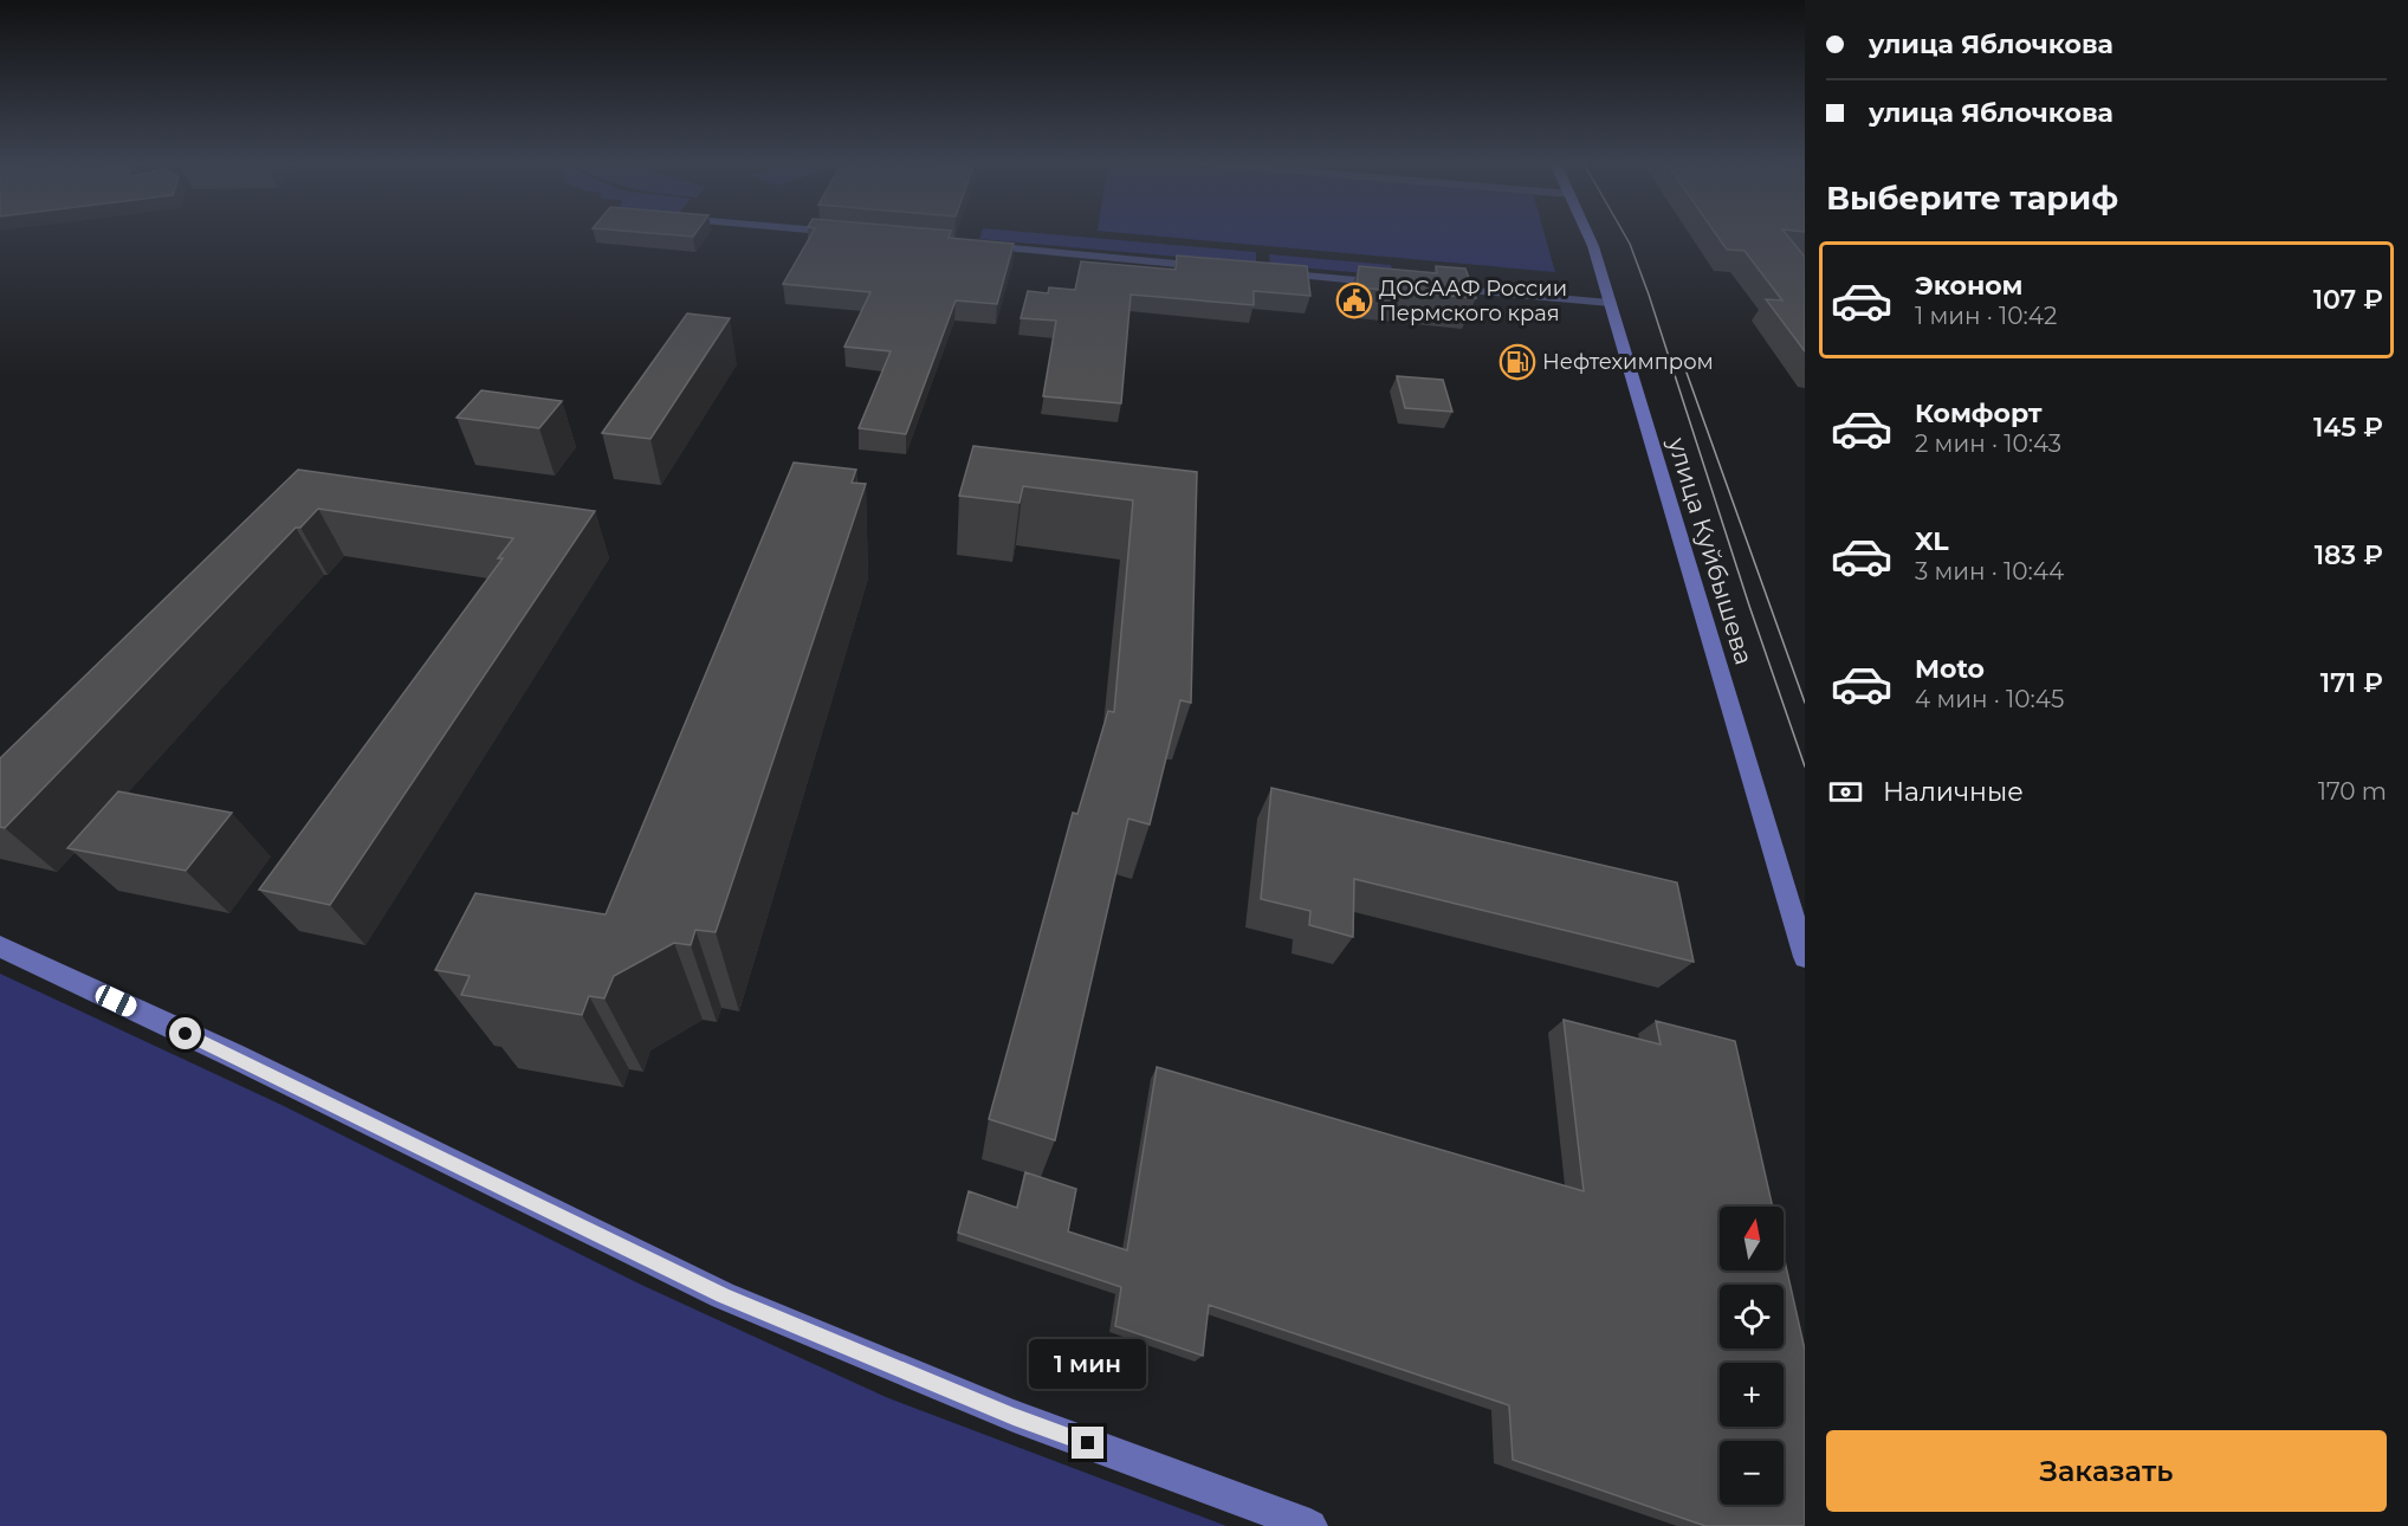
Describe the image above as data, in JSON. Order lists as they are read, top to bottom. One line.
{"streets":{"main road":["улица Куйбышева"]},"places":{"public building":["ДОСААФ России Пермского края"],"fuel station":["Нефтехимпром"]},"north":"top","page":{"banner":["улица Яблочкова","улица Яблочкова"],"heading":"Выберите тариф","list":[{"name":"Эконом","note":"1 мин · 10:42","value":"107 ₽"},{"name":"Комфорт","note":"2 мин · 10:43","value":"145 ₽"},{"name":"XL","note":"3 мин · 10:44","value":"183 ₽"},{"name":"Moto","note":"4 мин · 10:45","value":"171 ₽"}],"pay":["Наличные","170 m"],"map_buttons":["+","−"],"bubble":"1 мин","buttons":"Заказать"}}
